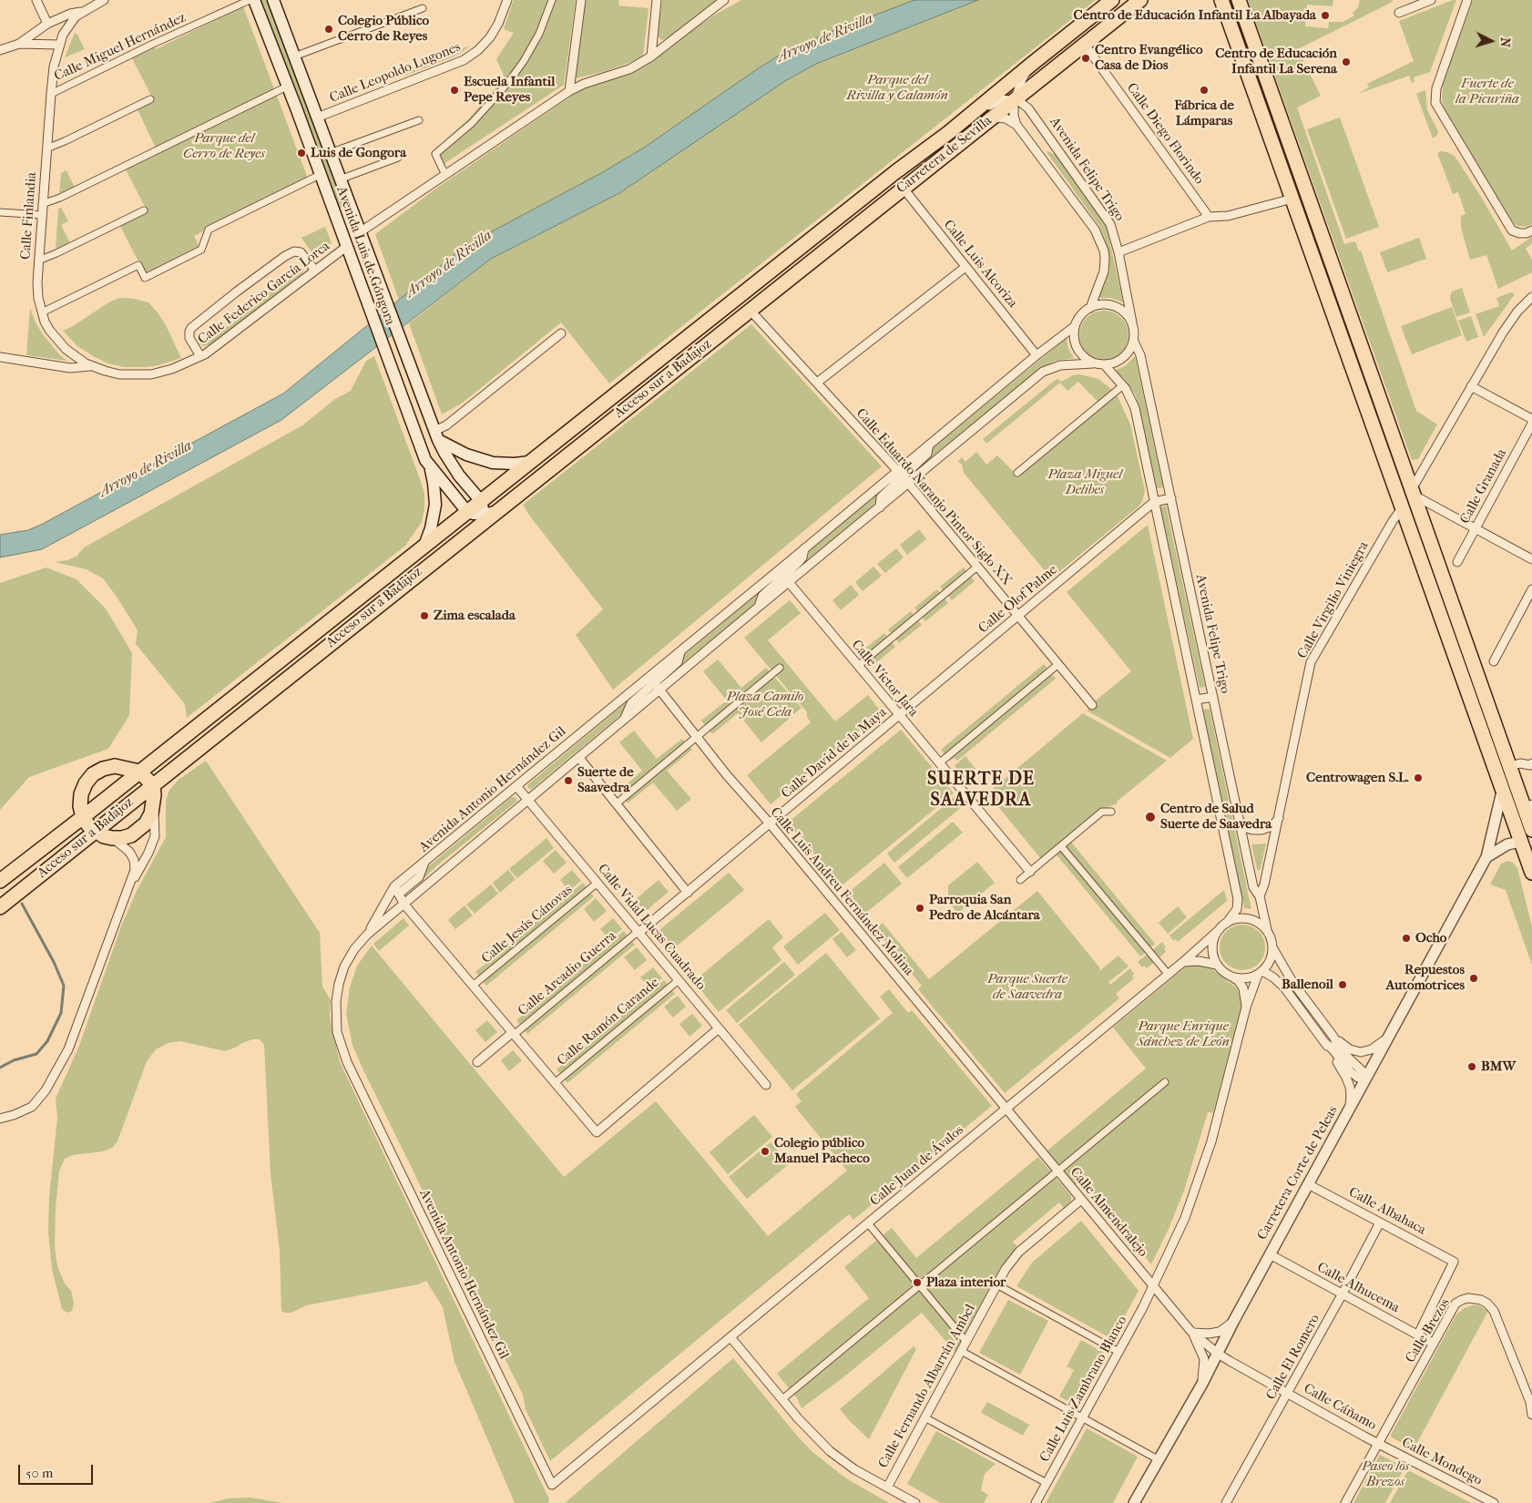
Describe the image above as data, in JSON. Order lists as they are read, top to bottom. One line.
{"streets":{"highway":["Carretera de Sevilla","Acceso sur a Badajoz"],"main road":["Avenida Luis de Góngora"],"street":["Calle Miguel Hernández","Calle Leopoldo Lugones","Calle Diego Florindo","Avenida Felipe Trigo","Calle Finlandia","Calle Luis Alcoriza","Calle Federico García Lorca","Calle Granada","Calle Eduardo Naranjo Pintor Siglo XX","Calle Olof Palme","Calle Virgilio Viniegra","Calle Víctor Jara","Calle David de la Maya","Avenida Antonio Hernández Gil","Calle Luis Andreu Fernández Molina","Calle Jesús Cánovas","Calle Vidal Lucas Cuadrado","Calle Arcadio Guerra","Calle Ramón Carande","Calle Juan de Ávalos","Carretera Corte de Peleas","Calle Albahaca","Calle Almendralejo","Calle Alhucema","Calle Brezos","Calle El Romero","Calle Fernando Albarrán Ambel","Calle Luis Zambrano Blanco","Calle Cáñamo","Calle Mondego"]},"crossings":[["Calle Miguel Hernández","Calle Finlandia"],["Calle Leopoldo Lugones","Avenida Luis de Góngora"],["Calle Diego Florindo","Carretera de Sevilla"],["Carretera de Sevilla","Avenida Felipe Trigo"],["Carretera de Sevilla","Calle Luis Alcoriza"],["Carretera de Sevilla","Acceso sur a Badajoz"],["Carretera de Sevilla","Calle Eduardo Naranjo Pintor Siglo XX"],["Avenida Felipe Trigo","Calle Virgilio Viniegra"],["Avenida Felipe Trigo","Avenida Antonio Hernández Gil"],["Avenida Felipe Trigo","Calle Juan de Ávalos"],["Avenida Felipe Trigo","Calle Luis Zambrano Blanco"],["Calle Finlandia","Calle Federico García Lorca"],["Avenida Luis de Góngora","Calle Federico García Lorca"],["Avenida Luis de Góngora","Acceso sur a Badajoz"],["Calle Luis Alcoriza","Avenida Antonio Hernández Gil"],["Acceso sur a Badajoz","Calle Eduardo Naranjo Pintor Siglo XX"],["Calle Eduardo Naranjo Pintor Siglo XX","Calle Olof Palme"],["Calle Eduardo Naranjo Pintor Siglo XX","Avenida Antonio Hernández Gil"],["Calle Olof Palme","Calle Víctor Jara"],["Calle Olof Palme","Calle David de la Maya"],["Calle Víctor Jara","Calle David de la Maya"],["Calle Víctor Jara","Avenida Antonio Hernández Gil"],["Calle David de la Maya","Calle Luis Andreu Fernández Molina"],["Calle David de la Maya","Calle Vidal Lucas Cuadrado"],["Calle David de la Maya","Calle Arcadio Guerra"],["Avenida Antonio Hernández Gil","Calle Luis Andreu Fernández Molina"],["Avenida Antonio Hernández Gil","Calle Vidal Lucas Cuadrado"],["Avenida Antonio Hernández Gil","Calle Juan de Ávalos"],["Calle Luis Andreu Fernández Molina","Calle Juan de Ávalos"],["Calle Luis Andreu Fernández Molina","Calle Almendralejo"],["Calle Jesús Cánovas","Calle Vidal Lucas Cuadrado"],["Calle Vidal Lucas Cuadrado","Calle Arcadio Guerra"],["Calle Vidal Lucas Cuadrado","Calle Ramón Carande"],["Calle Juan de Ávalos","Calle Almendralejo"],["Calle Juan de Ávalos","Calle Luis Zambrano Blanco"],["Carretera Corte de Peleas","Calle Albahaca"],["Carretera Corte de Peleas","Calle Almendralejo"],["Carretera Corte de Peleas","Calle Alhucema"],["Carretera Corte de Peleas","Calle Cáñamo"],["Calle Albahaca","Calle Alhucema"],["Calle Albahaca","Calle El Romero"],["Calle Almendralejo","Calle Fernando Albarrán Ambel"],["Calle Almendralejo","Calle Luis Zambrano Blanco"],["Calle Almendralejo","Calle Cáñamo"],["Calle Alhucema","Calle Brezos"],["Calle Alhucema","Calle El Romero"],["Calle Brezos","Calle Cáñamo"],["Calle Brezos","Calle Mondego"],["Calle El Romero","Calle Cáñamo"],["Calle Cáñamo","Calle Mondego"]],"districts":["SUERTE DE SAAVEDRA"],"water":["Arroyo de Rivilla"],"parks":["Parque del Rivilla y Calamón","Fuerte de la Picuriña","Parque del Cerro de Reyes","Plaza Miguel Delibes","Plaza Camilo José Cela","Parque Suerte de Saavedra","Parque Enrique Sánchez de León","Paseo los Brezos"],"places":["Centro de Educación Infantil La Albayada","Colegio Público Cerro de Reyes","Centro Evangélico Casa de Dios","Centro de Educación Infantil La Serena","Escuela Infantil Pepe Reyes","Fábrica de Lámparas","Luis de Gongora","Zima escalada","Centrowagen S.L.","Suerte de Saavedra","Centro de Salud Suerte de Saavedra","Parroquia San Pedro de Alcántara","Ocho","Repuestos Automotrices","Ballenoil","BMW","Colegio público Manuel Pacheco","Plaza interior"],"scale_bar":"50 m","north":"right"}
